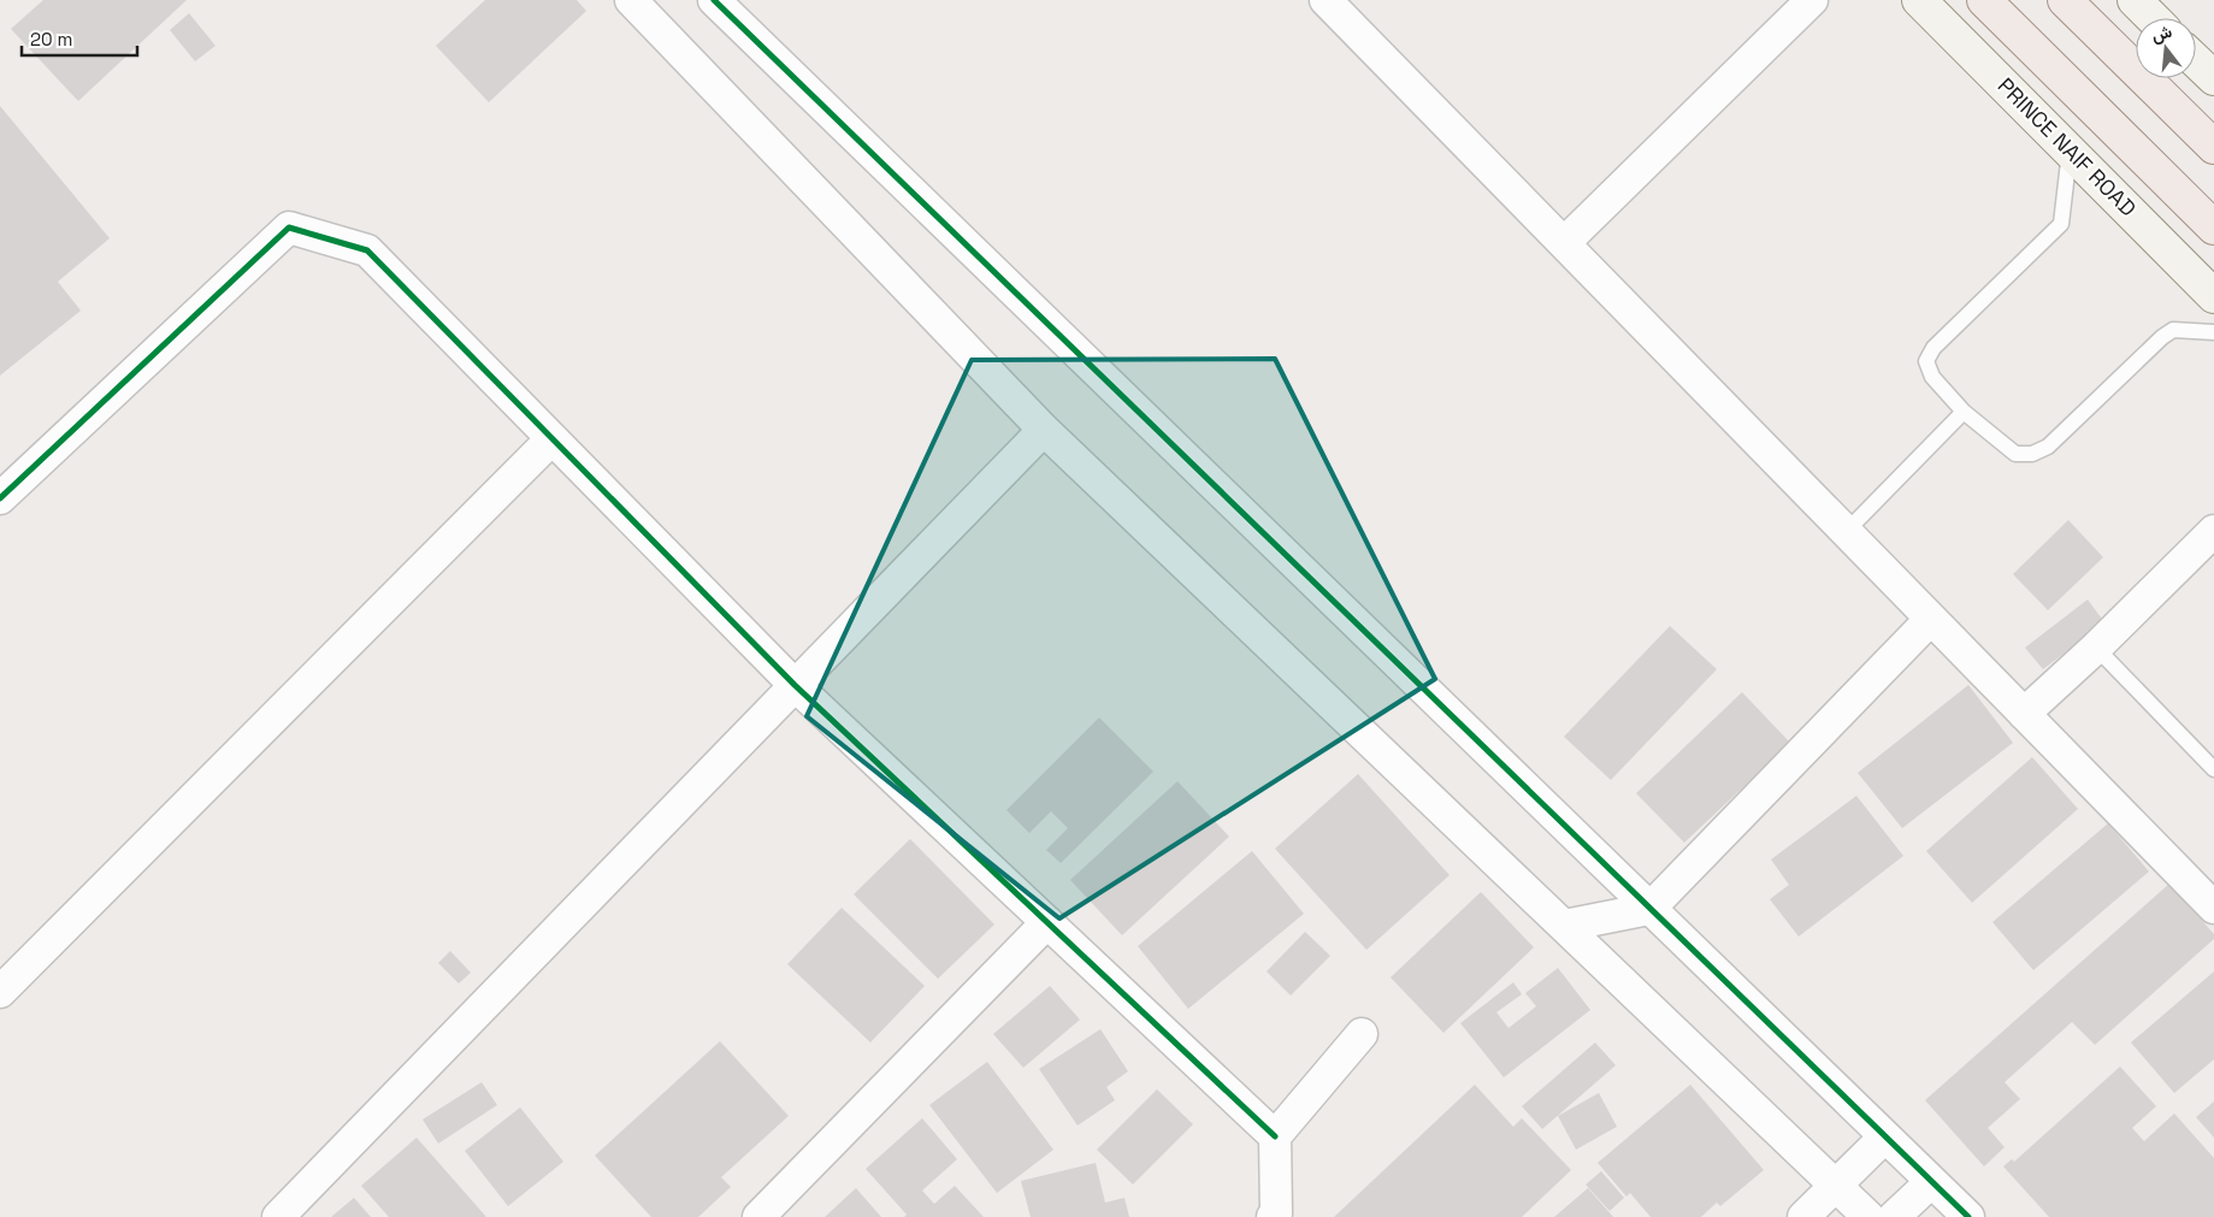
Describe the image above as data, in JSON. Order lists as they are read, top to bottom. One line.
{"streets":{"main road":["PRINCE NAIF ROAD"]},"scale_bar":"20 m","north":"top"}
